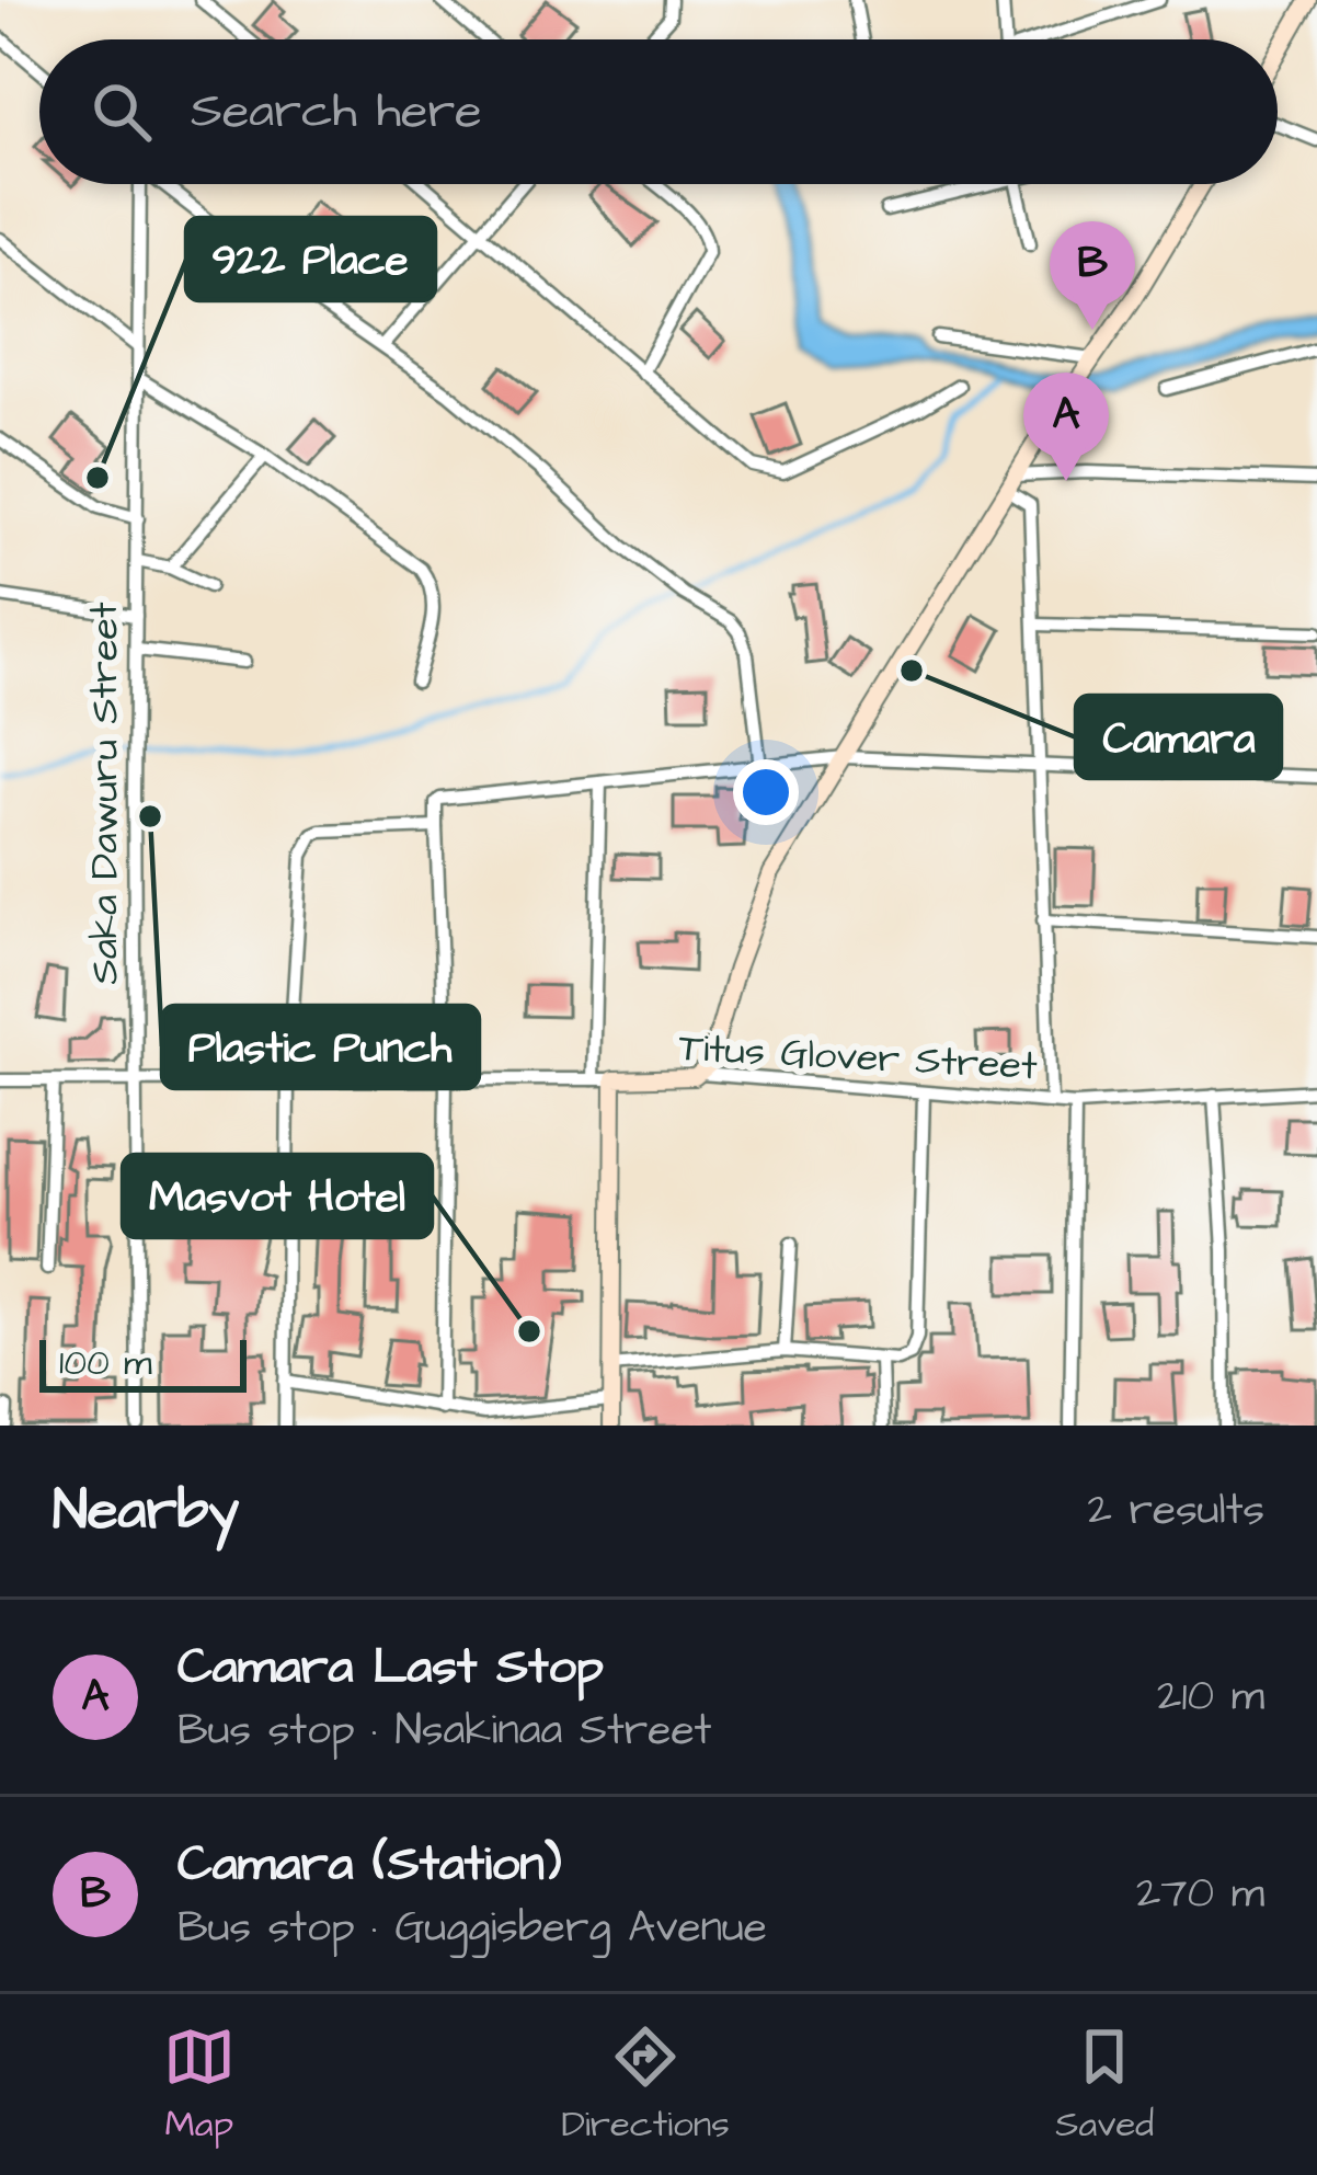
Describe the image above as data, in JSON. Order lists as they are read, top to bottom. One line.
{"streets":{"main road":["Titus Glover Street"],"street":["Saka Dawuru Street"]},"crossings":[["Saka Dawuru Street","Titus Glover Street"]],"places":["922 Place","Camara","Plastic Punch","Masvot Hotel"],"scale_bar":"100 m","page":{"search":"Search here","pins":["B","A"],"scale":"100 m","heading":["Nearby","2 results"],"list":[{"mark":"A","name":"Camara Last Stop","note":"Bus stop · Nsakinaa Street","value":"210 m"},{"mark":"B","name":"Camara (Station)","note":"Bus stop · Guggisberg Avenue","value":"270 m"}],"nav":["Map","Directions","Saved"]}}
